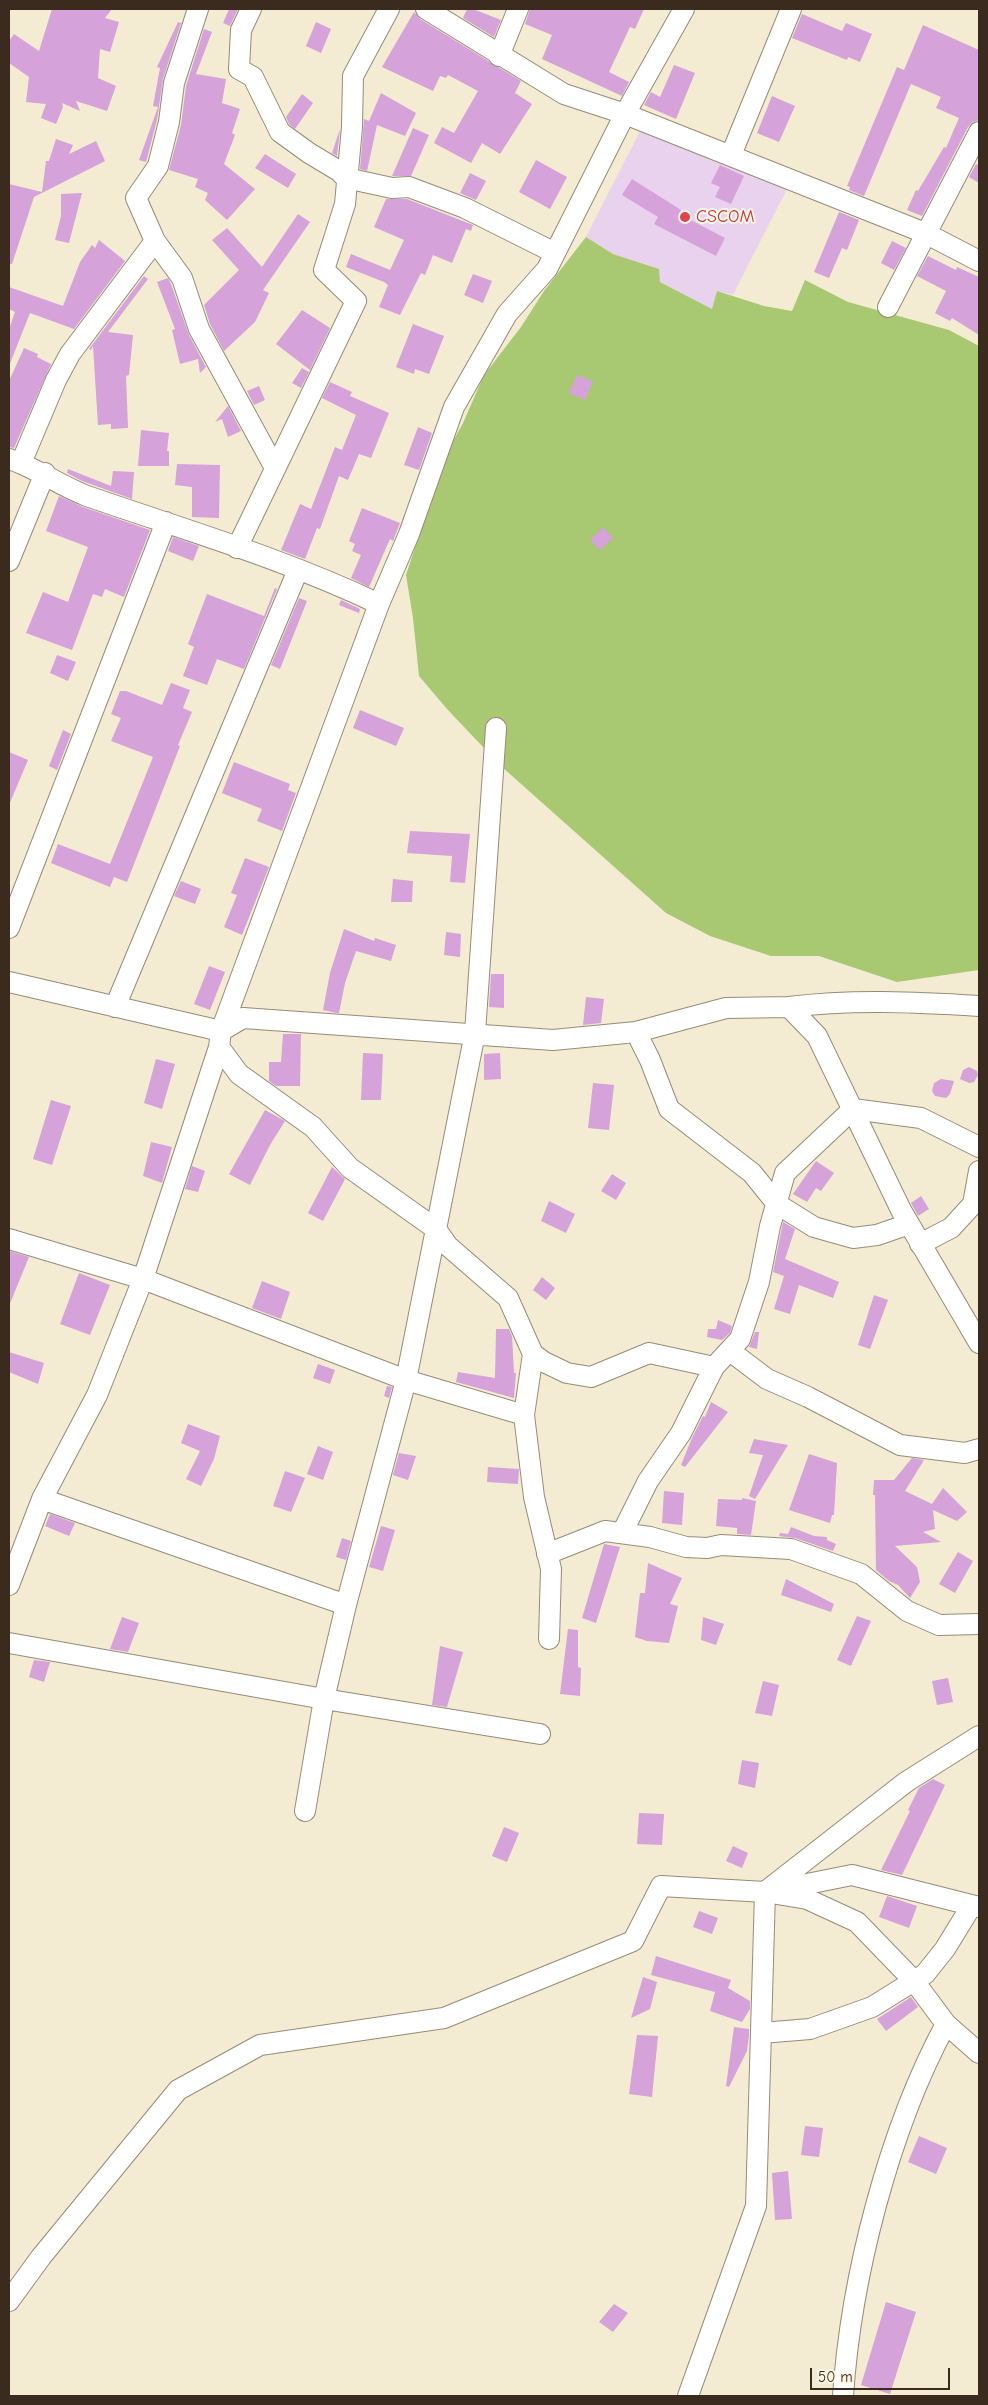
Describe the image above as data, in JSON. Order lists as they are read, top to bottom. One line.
{"places":["CSCOM"],"scale_bar":"50 m"}
